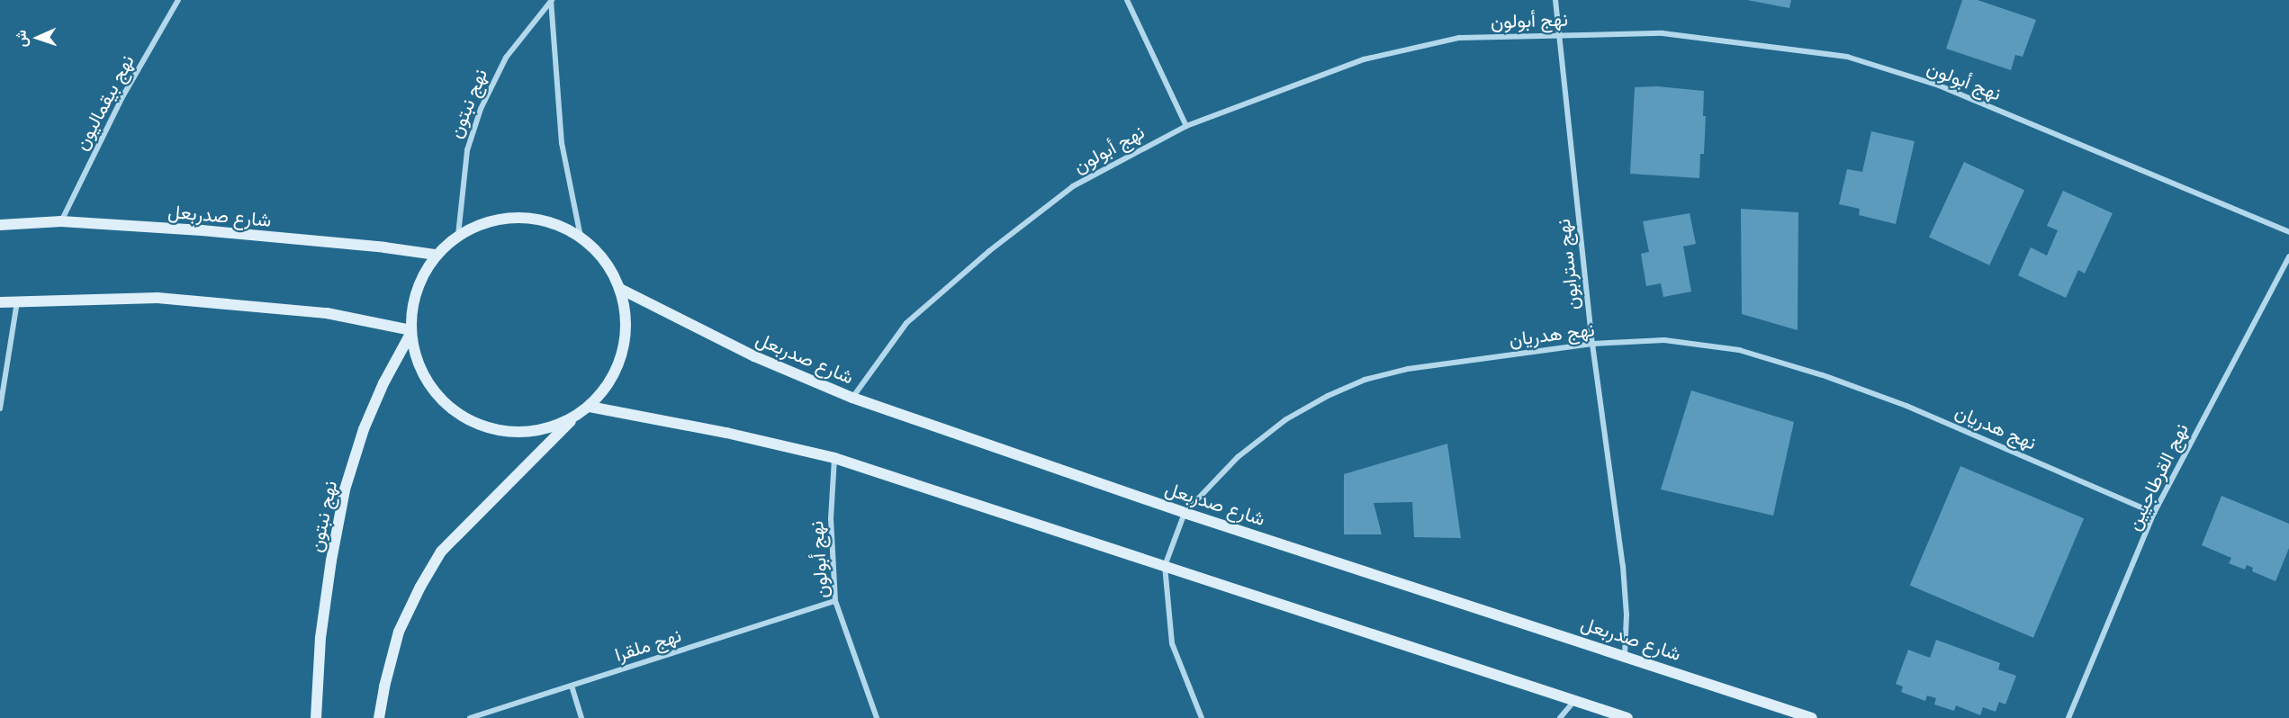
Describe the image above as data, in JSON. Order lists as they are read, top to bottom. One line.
{"streets":{"street":["نهج أبولون","نهج بيقماليون","نهج نبتون","شارع صدربعل","نهج سترابون","نهج هدريان","نهج القرطاجيين","نهج ملقرا"]},"crossings":[["نهج أبولون","شارع صدربعل"],["نهج أبولون","نهج سترابون"],["نهج أبولون","نهج ملقرا"],["نهج بيقماليون","شارع صدربعل"],["شارع صدربعل","نهج سترابون"],["شارع صدربعل","نهج هدريان"],["نهج سترابون","نهج هدريان"],["نهج هدريان","نهج القرطاجيين"]],"north":"left"}
